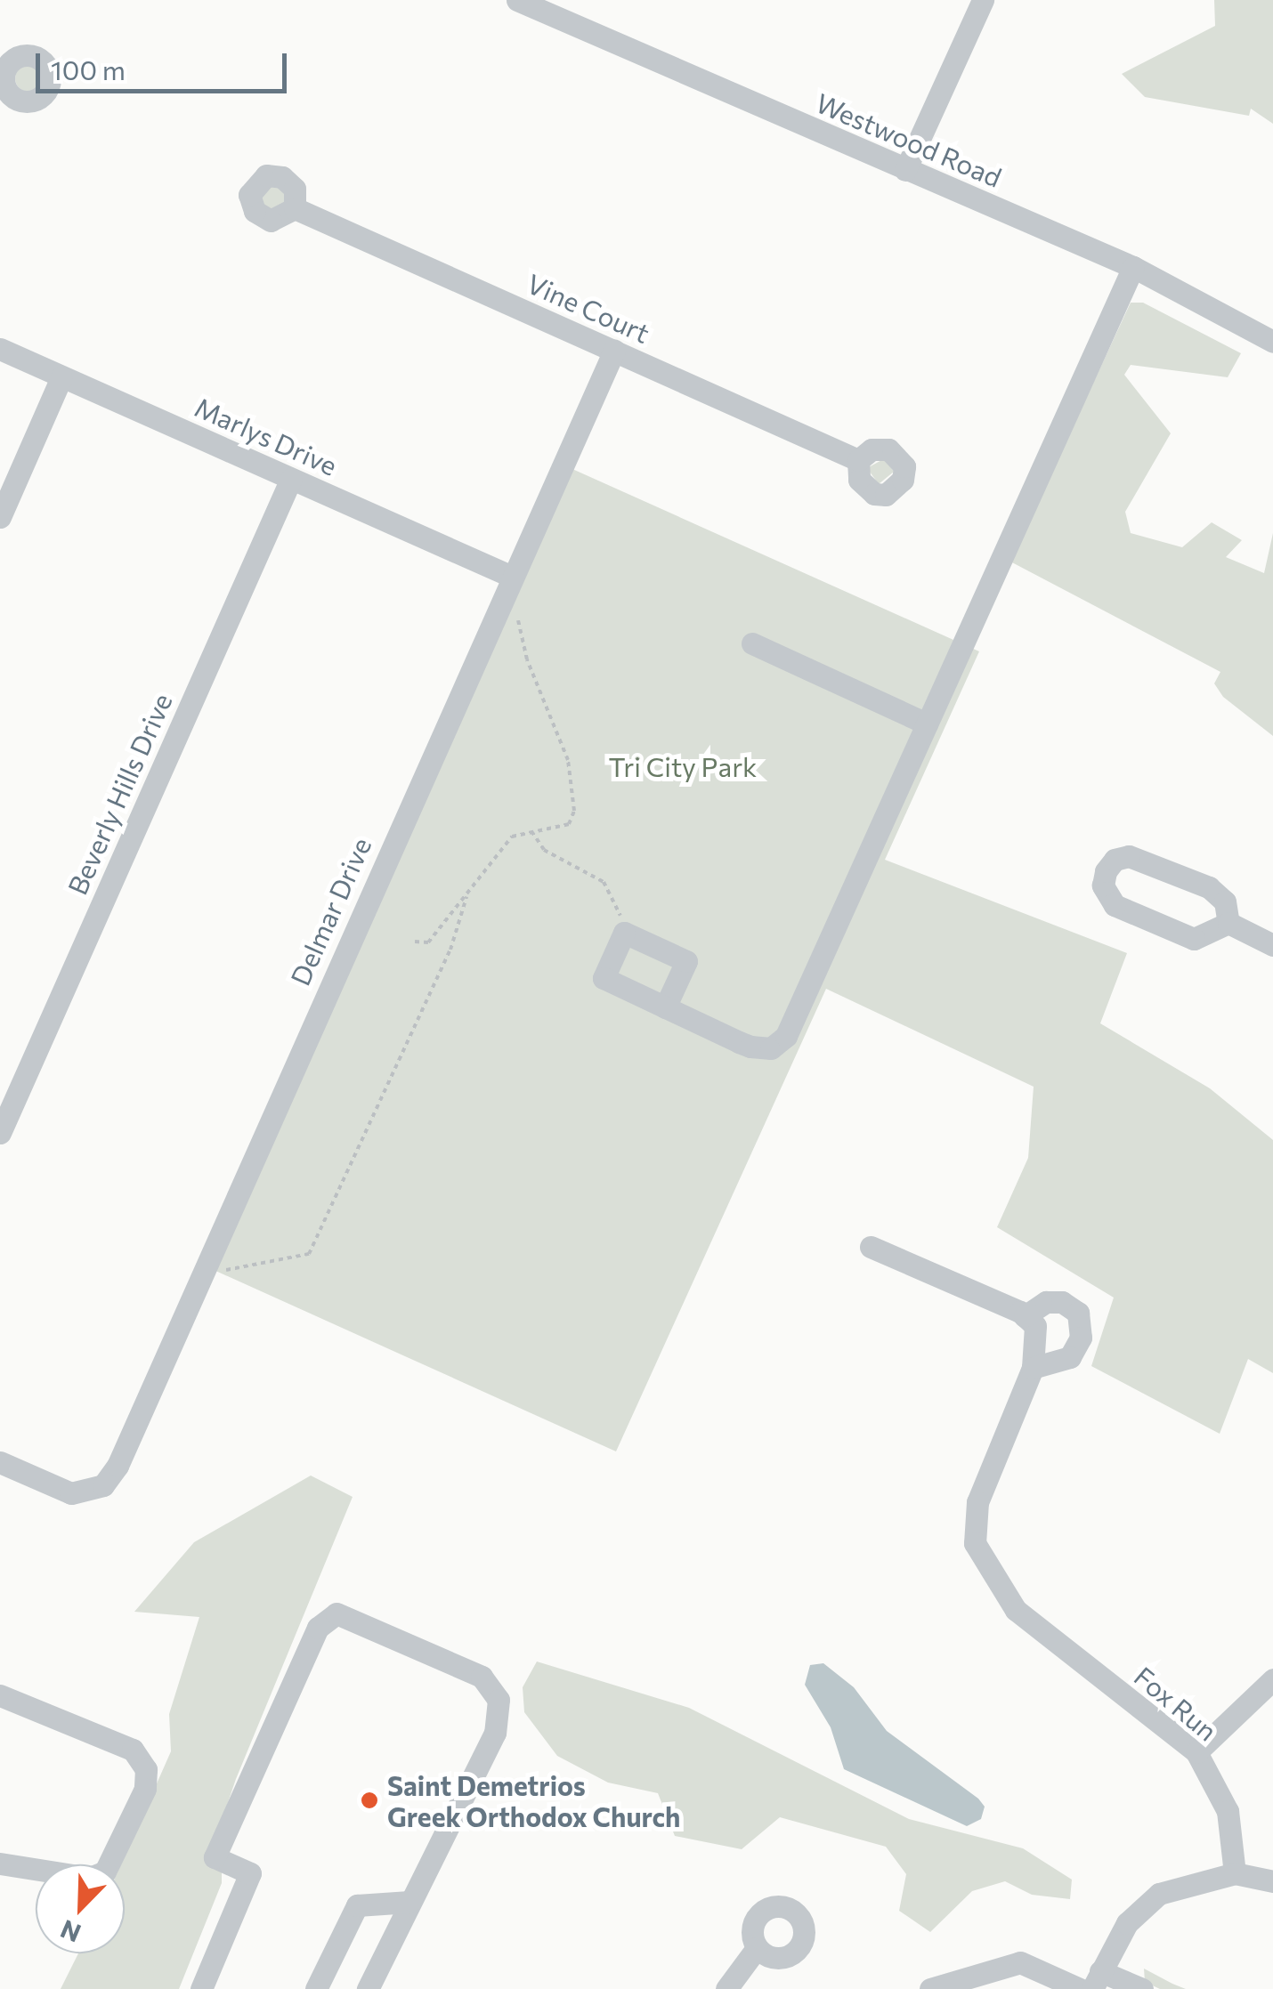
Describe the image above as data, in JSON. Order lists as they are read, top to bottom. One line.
{"streets":{"street":["Westwood Road","Vine Court","Marlys Drive","Beverly Hills Drive","Delmar Drive","Fox Run"]},"crossings":[["Vine Court","Delmar Drive"],["Marlys Drive","Beverly Hills Drive"],["Marlys Drive","Delmar Drive"]],"parks":["Tri City Park"],"places":["Saint Demetrios Greek Orthodox Church"],"scale_bar":"100 m","north":"bottom left"}
